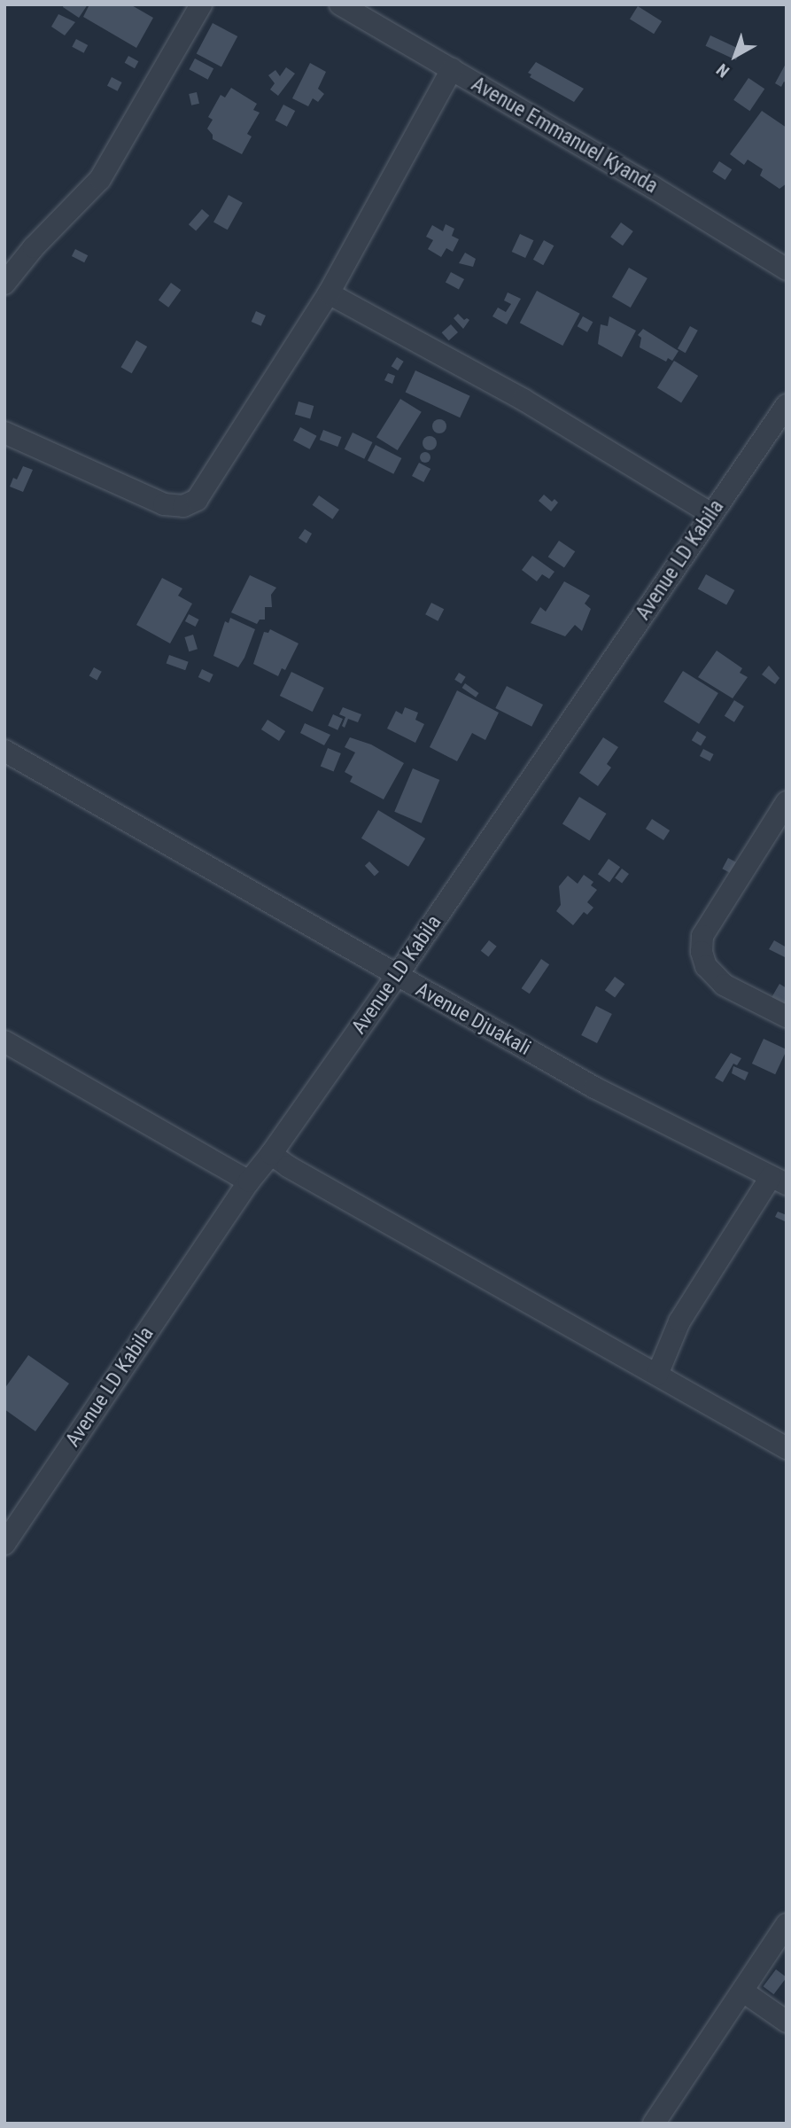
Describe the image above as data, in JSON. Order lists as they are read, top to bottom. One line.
{"streets":{"street":["Avenue Emmanuel Kyanda","Avenue LD Kabila","Avenue Djuakali"]},"crossings":[["Avenue LD Kabila","Avenue Djuakali"]],"north":"bottom left"}
